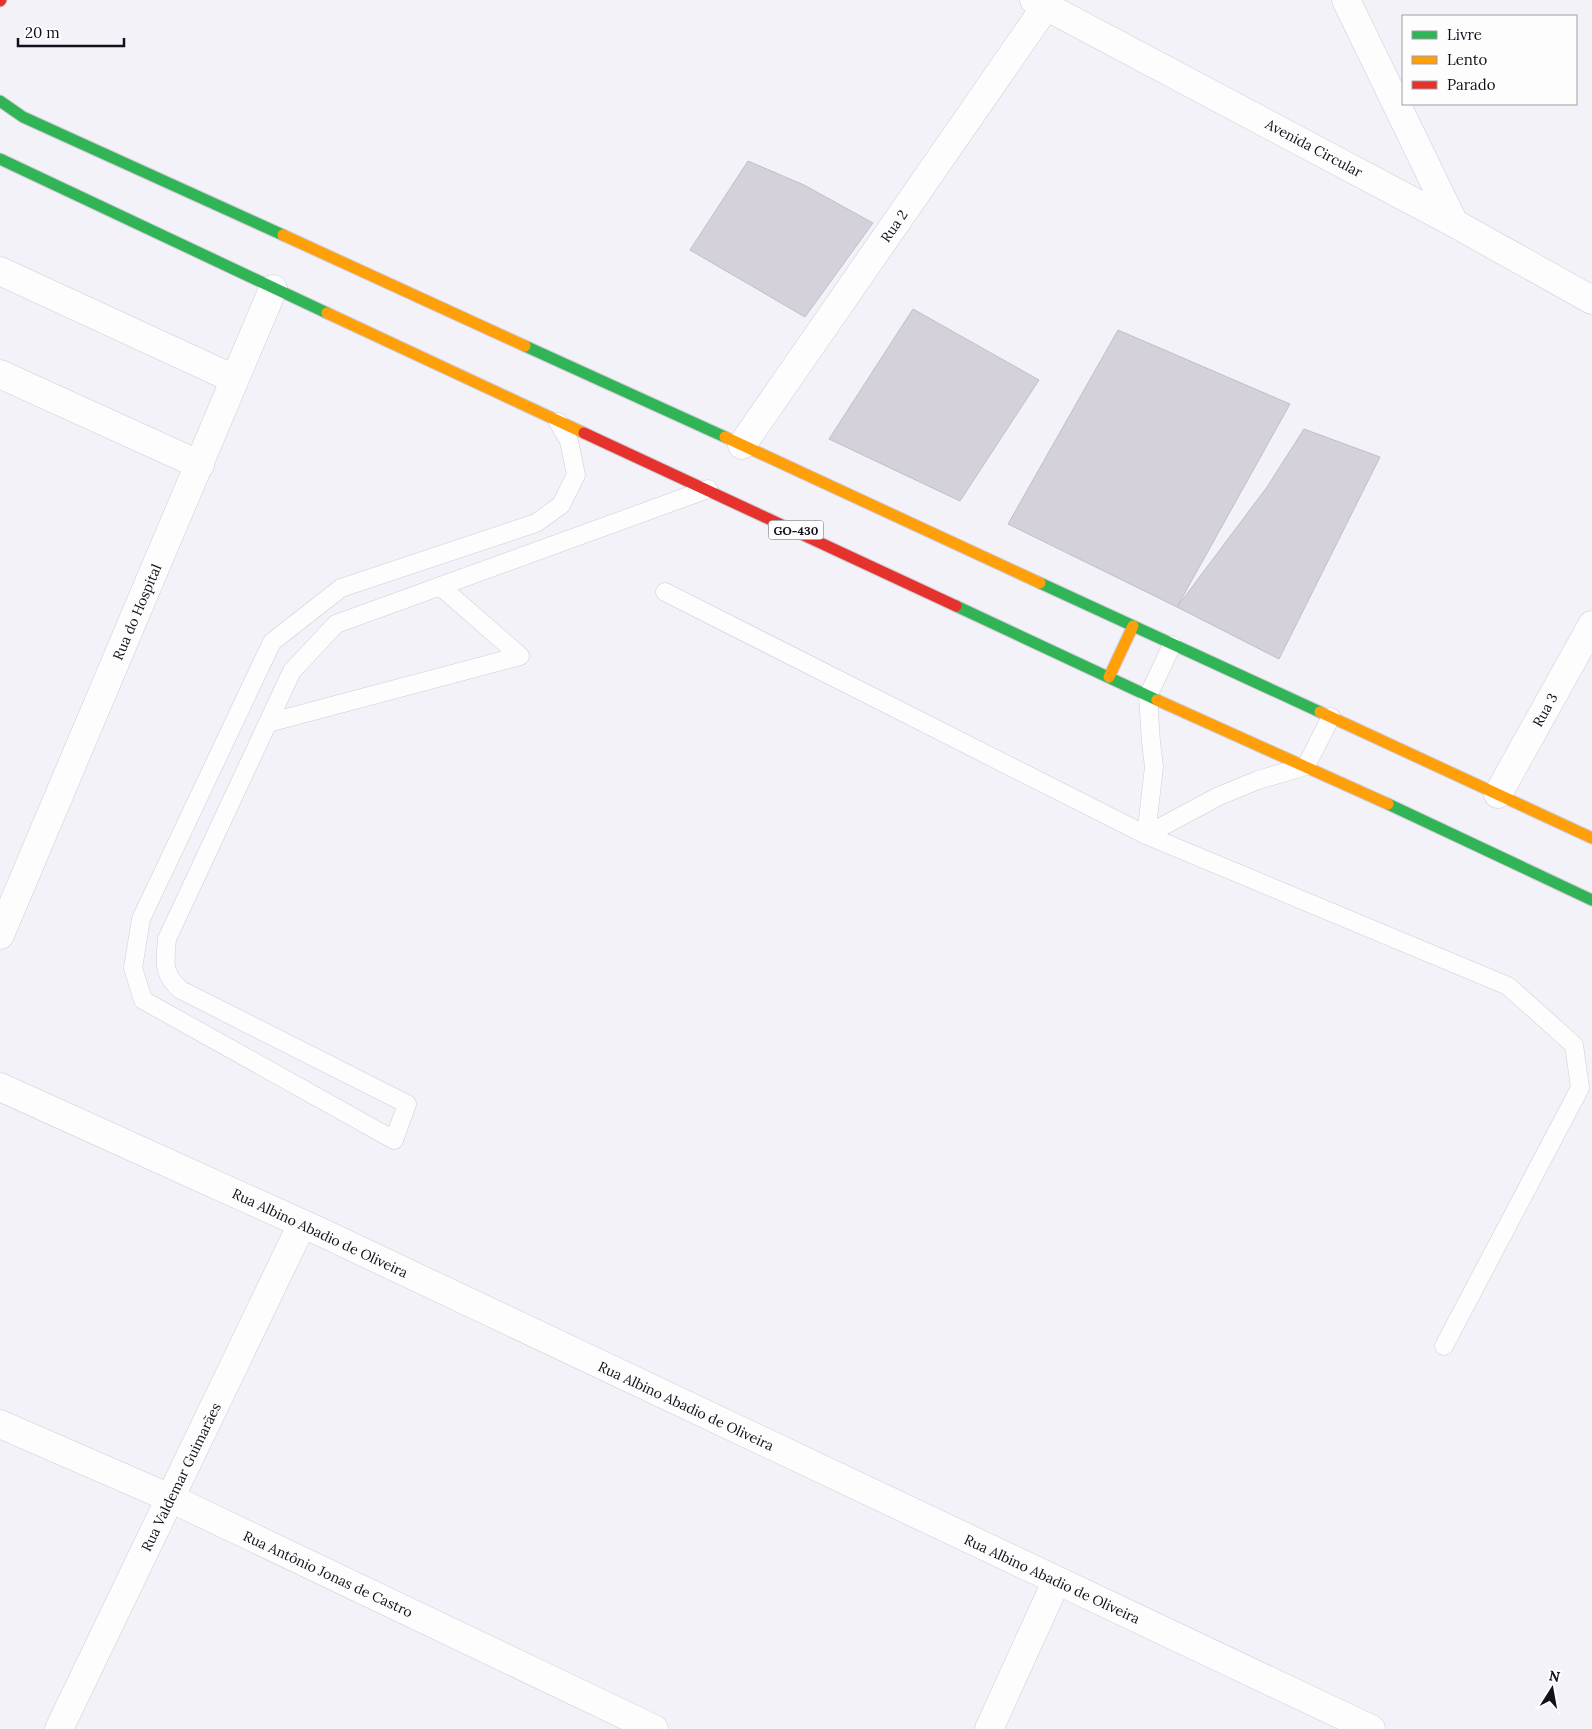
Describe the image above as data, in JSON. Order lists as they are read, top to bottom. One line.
{"streets":{"main road":["GO-430"],"street":["Avenida Circular","Rua 2","Rua do Hospital","Rua 3","Rua Albino Abadio de Oliveira","Rua Valdemar Guimarães","Rua Antônio Jonas de Castro"]},"crossings":[["Avenida Circular","Rua 2"],["GO-430","Rua do Hospital"],["Rua Albino Abadio de Oliveira","Rua Valdemar Guimarães"],["Rua Valdemar Guimarães","Rua Antônio Jonas de Castro"]],"legend":["Livre","Lento","Parado"],"scale_bar":"20 m","north":"top"}
